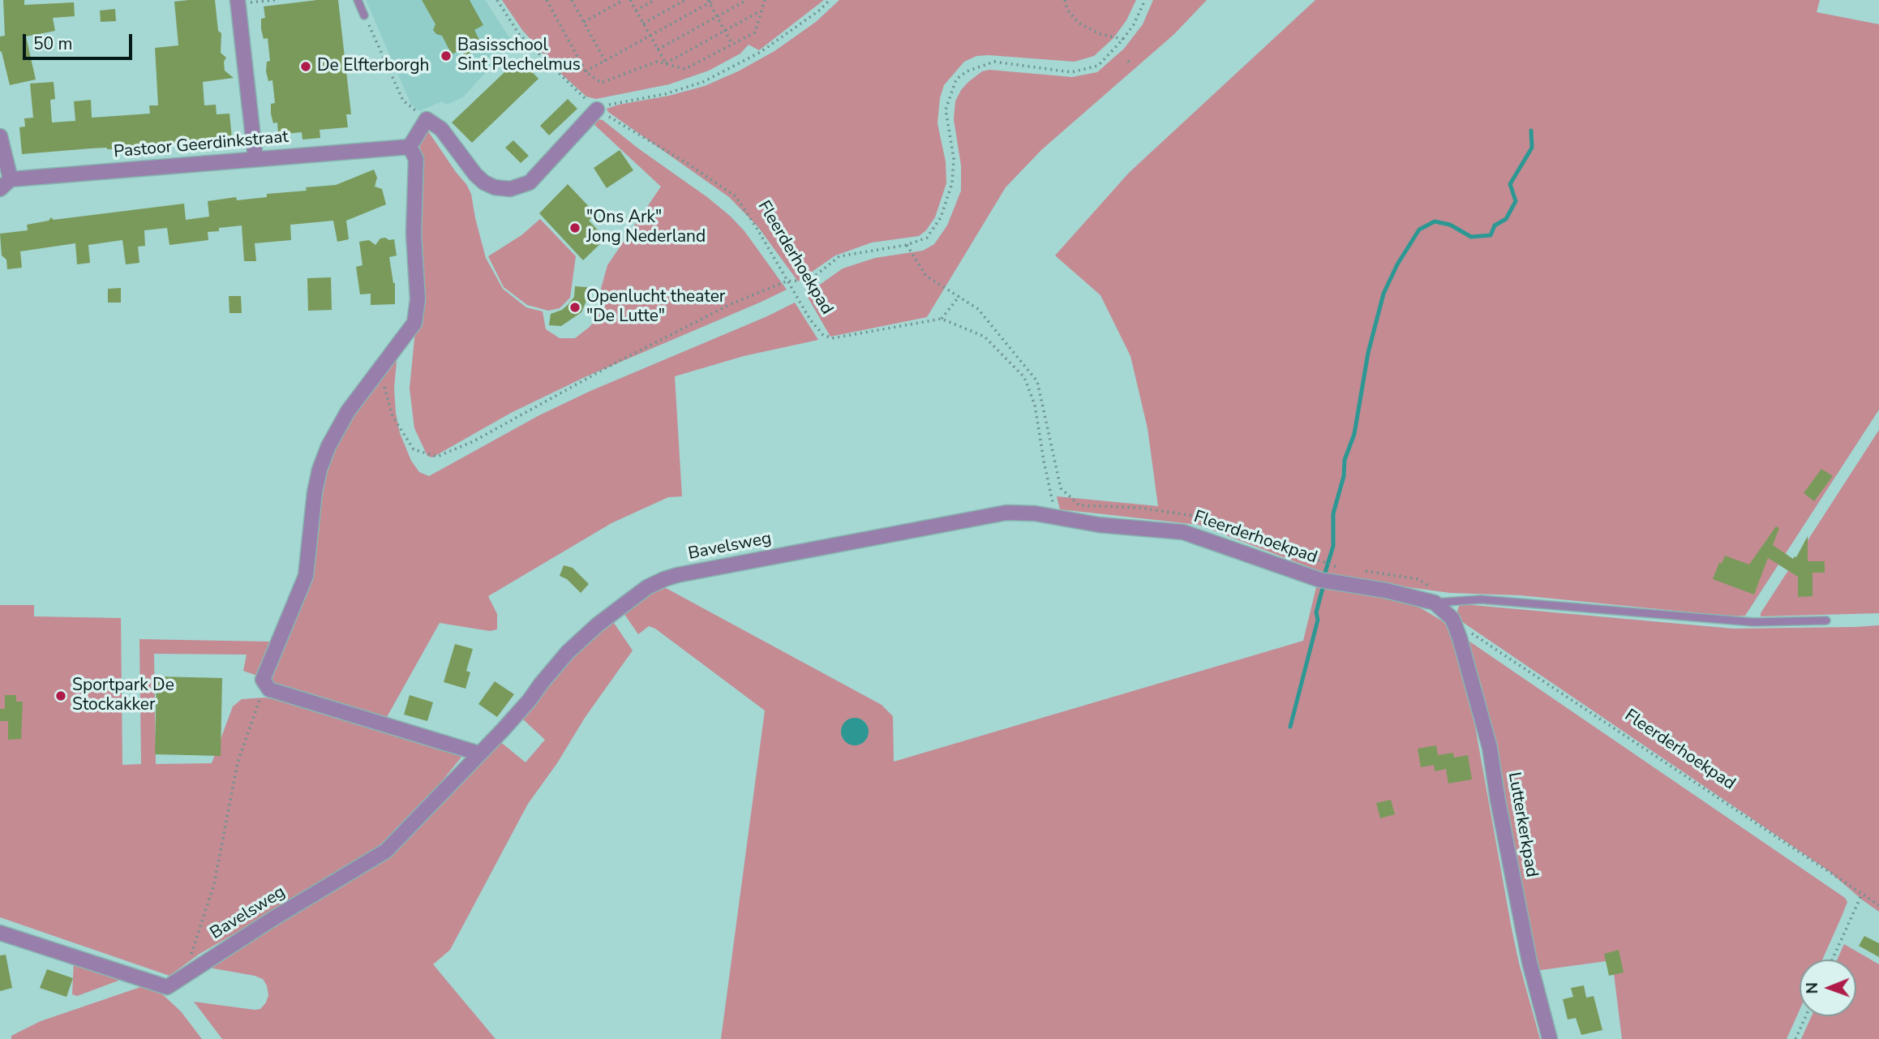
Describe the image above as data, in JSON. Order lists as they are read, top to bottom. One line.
{"streets":{"street":["Pastoor Geerdinkstraat","Fleerderhoekpad","Bavelsweg","Lutterkerkpad"]},"crossings":[["Fleerderhoekpad","Bavelsweg"],["Fleerderhoekpad","Lutterkerkpad"]],"places":["Basisschool Sint Plechelmus","De Elfterborgh","\"Ons Ark\" Jong Nederland","Openlucht theater \"De Lutte\"","Sportpark De Stockakker"],"scale_bar":"50 m","north":"left"}
